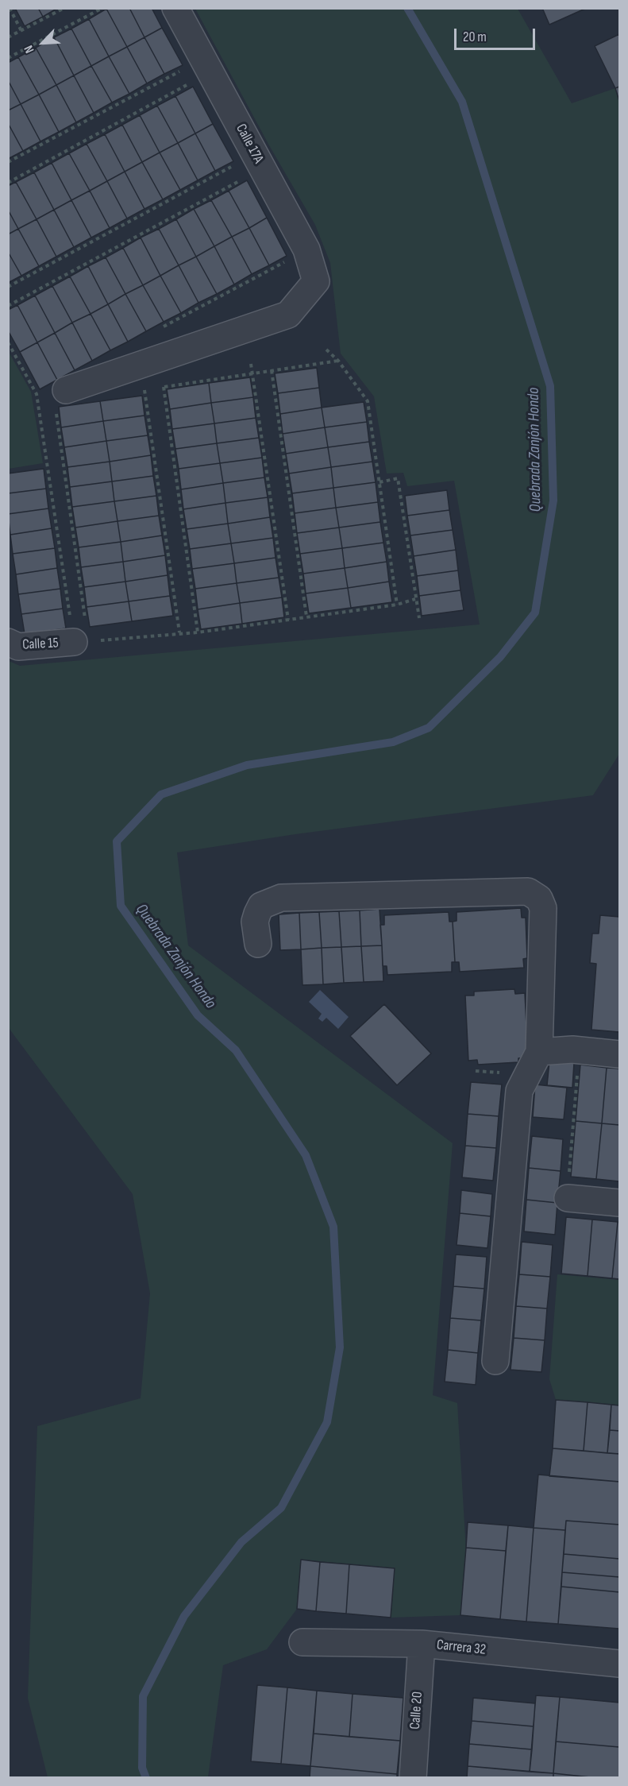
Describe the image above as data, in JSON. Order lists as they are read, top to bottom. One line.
{"streets":{"street":["Calle 17A","Calle 15","Carrera 32","Calle 20"]},"crossings":[["Carrera 32","Calle 20"]],"water":["Quebrada Zanjón Hondo"],"scale_bar":"20 m","north":"bottom left"}
